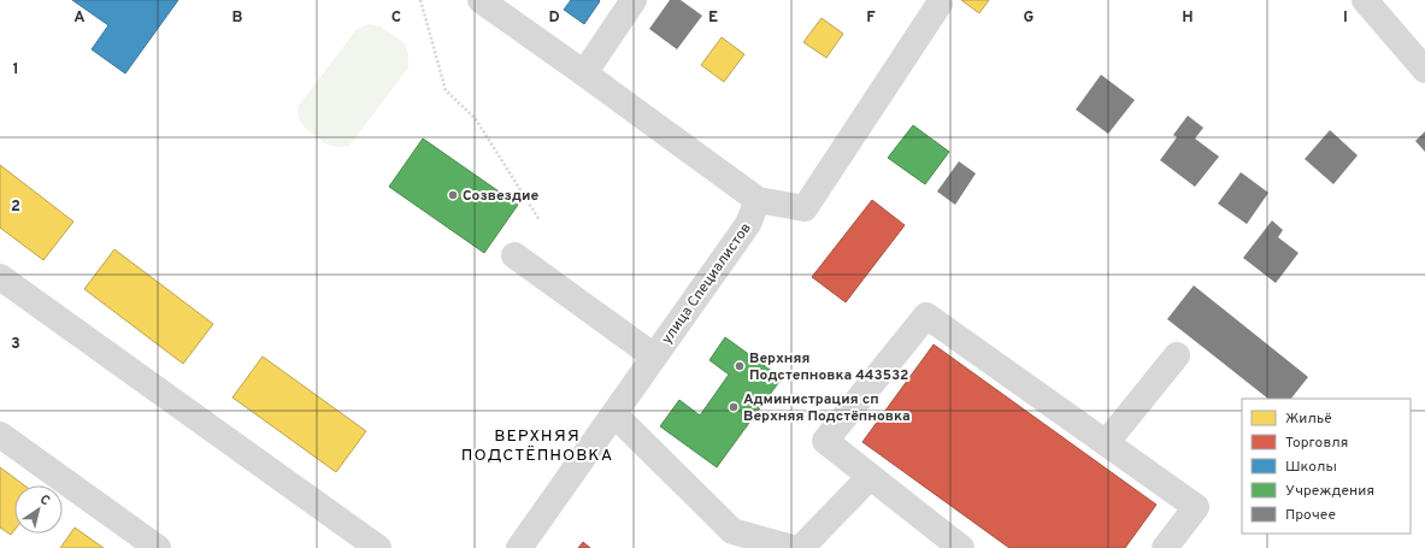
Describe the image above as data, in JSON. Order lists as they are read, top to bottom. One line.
{"streets":{"street":["улица Специалистов"]},"districts":["ВЕРХНЯЯ ПОДСТЁПНОВКА"],"places":["Созвездие","Верхняя Подстепновка 443532","Администрация сп Верхняя Подстёпновка"],"legend":["Жильё","Торговля","Школы","Учреждения","Прочее"],"north":"top right","grid":{"columns":["A","B","C","D","E","F","G","H","I"],"rows":["1","2","3"]}}
